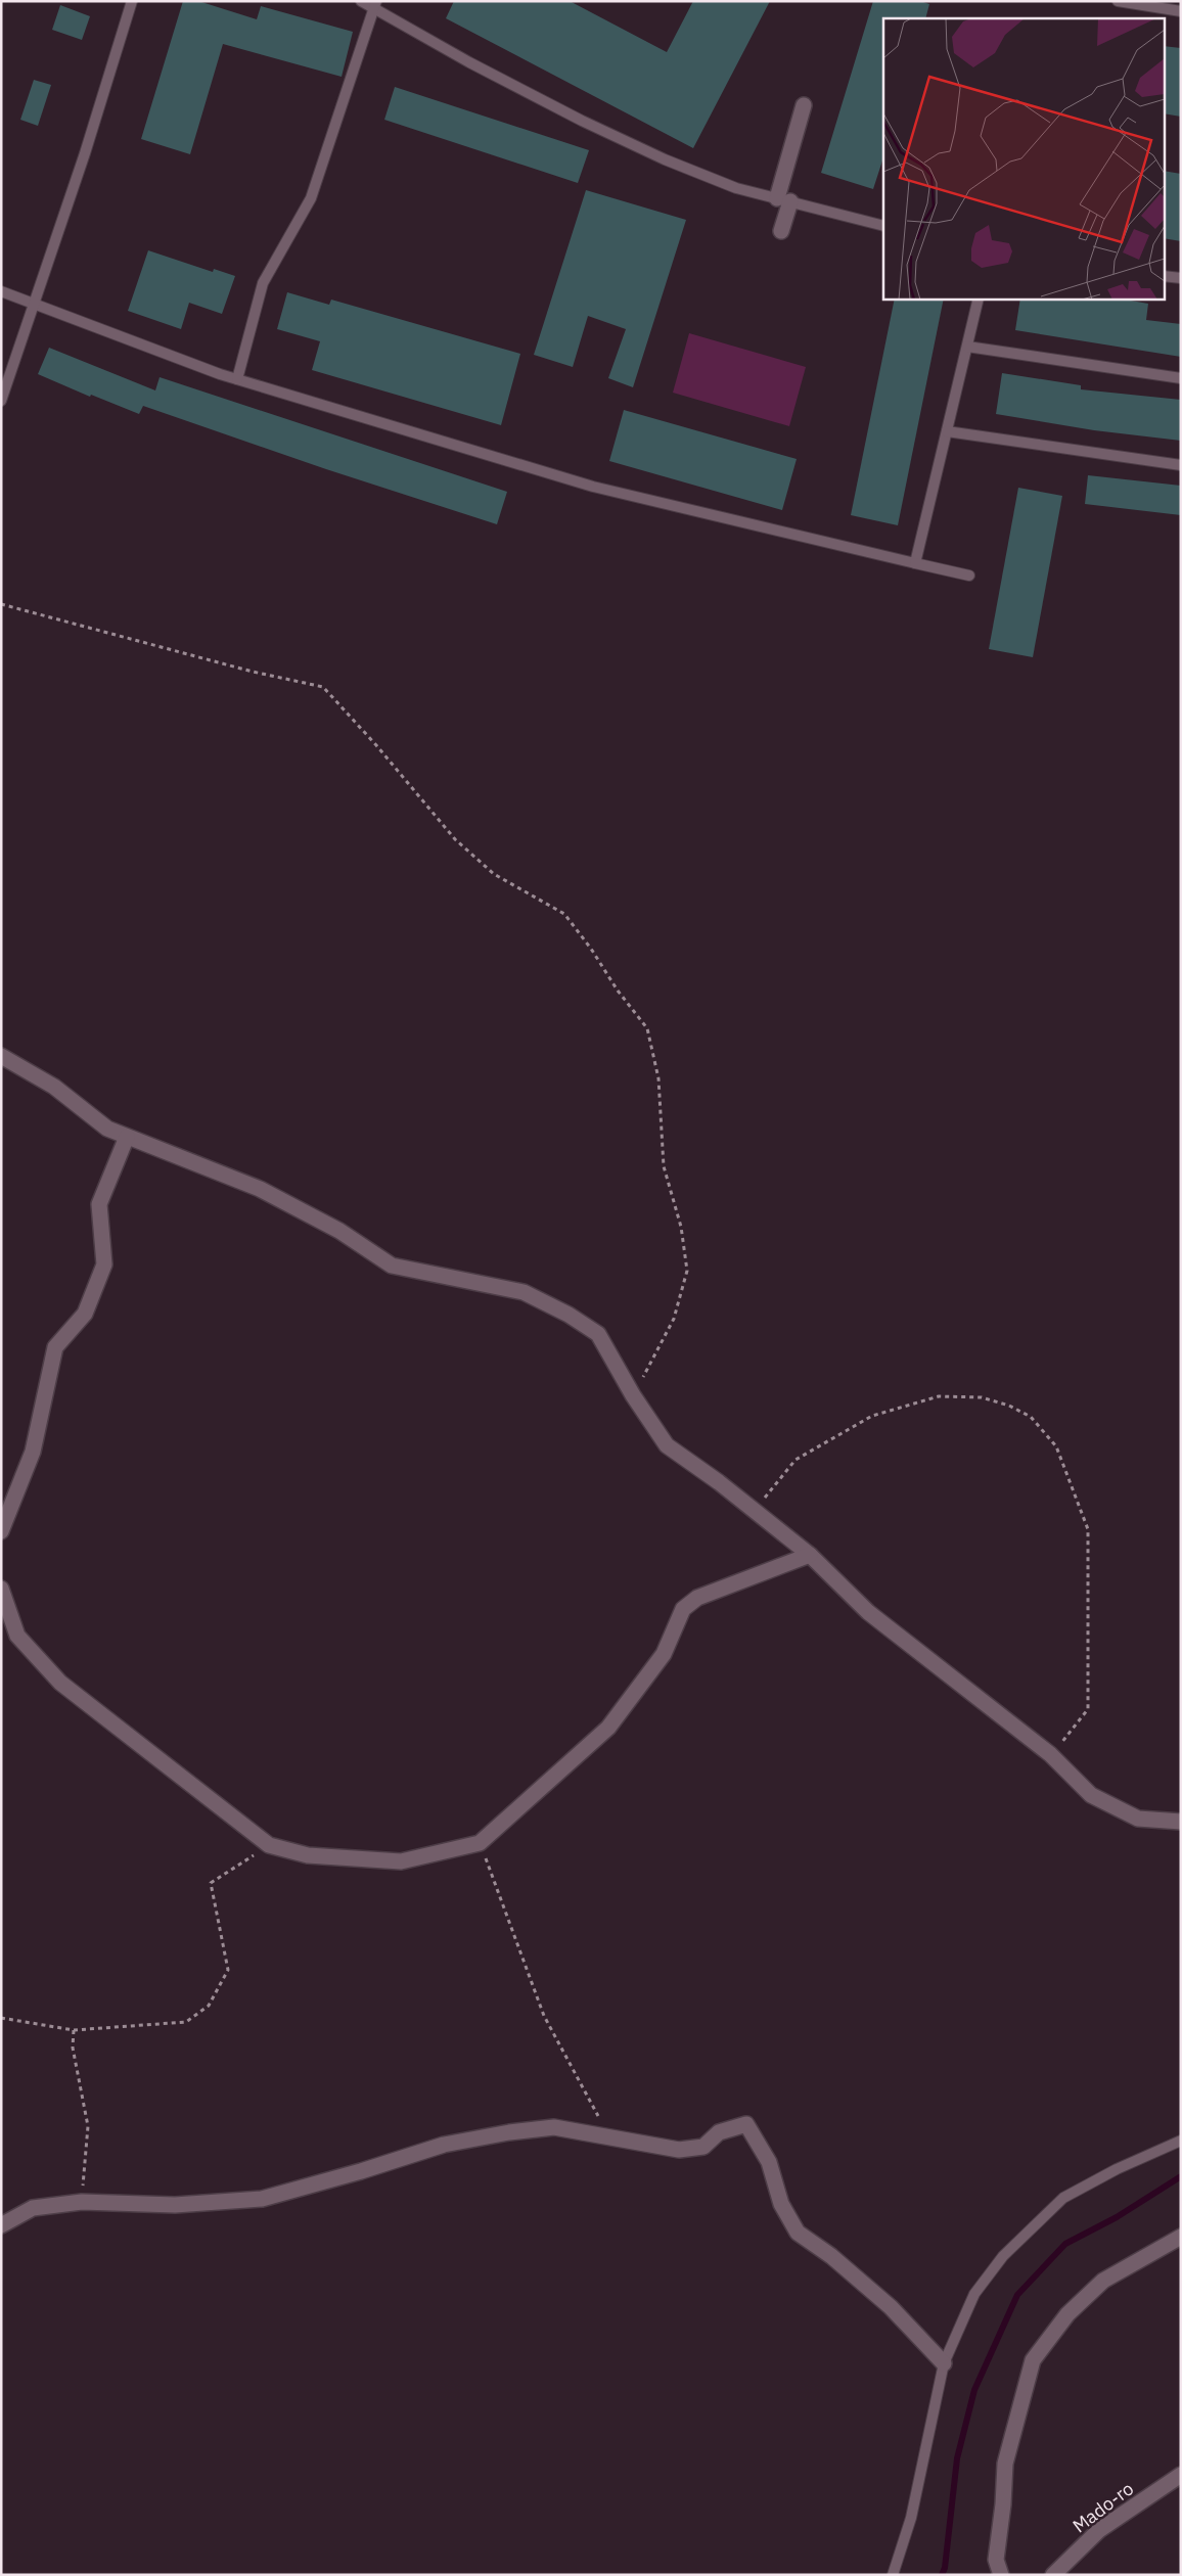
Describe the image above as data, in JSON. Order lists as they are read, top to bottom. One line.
{"streets":{"street":["Mado-ro"]}}
